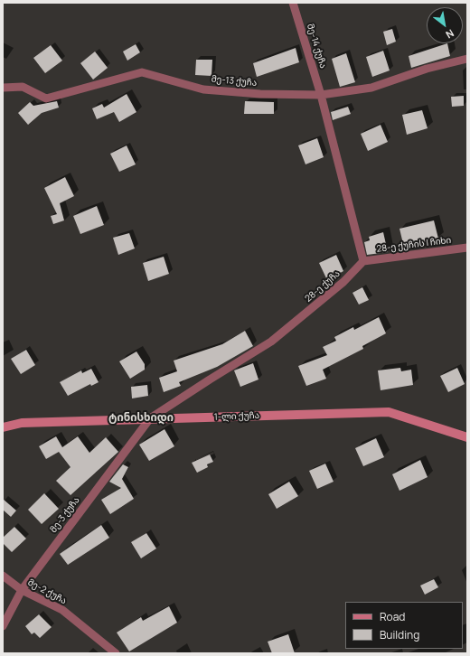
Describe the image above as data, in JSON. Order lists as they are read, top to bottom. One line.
{"streets":{"main road":["1-ლი ქუჩა"],"street":["მე-14 ქუჩა","მე-13 ქუჩა","28-ე ქუჩის I ჩიხი","28-ე ქუჩა","მე-3 ქუჩა","მე-2 ქუჩა"]},"crossings":[["მე-14 ქუჩა","მე-13 ქუჩა"],["28-ე ქუჩის I ჩიხი","28-ე ქუჩა"],["28-ე ქუჩა","1-ლი ქუჩა"],["28-ე ქუჩა","მე-3 ქუჩა"],["1-ლი ქუჩა","მე-3 ქუჩა"],["მე-3 ქუჩა","მე-2 ქუჩა"]],"districts":["ტინისხიდი"],"legend":["Road","Building"],"north":"bottom right"}
